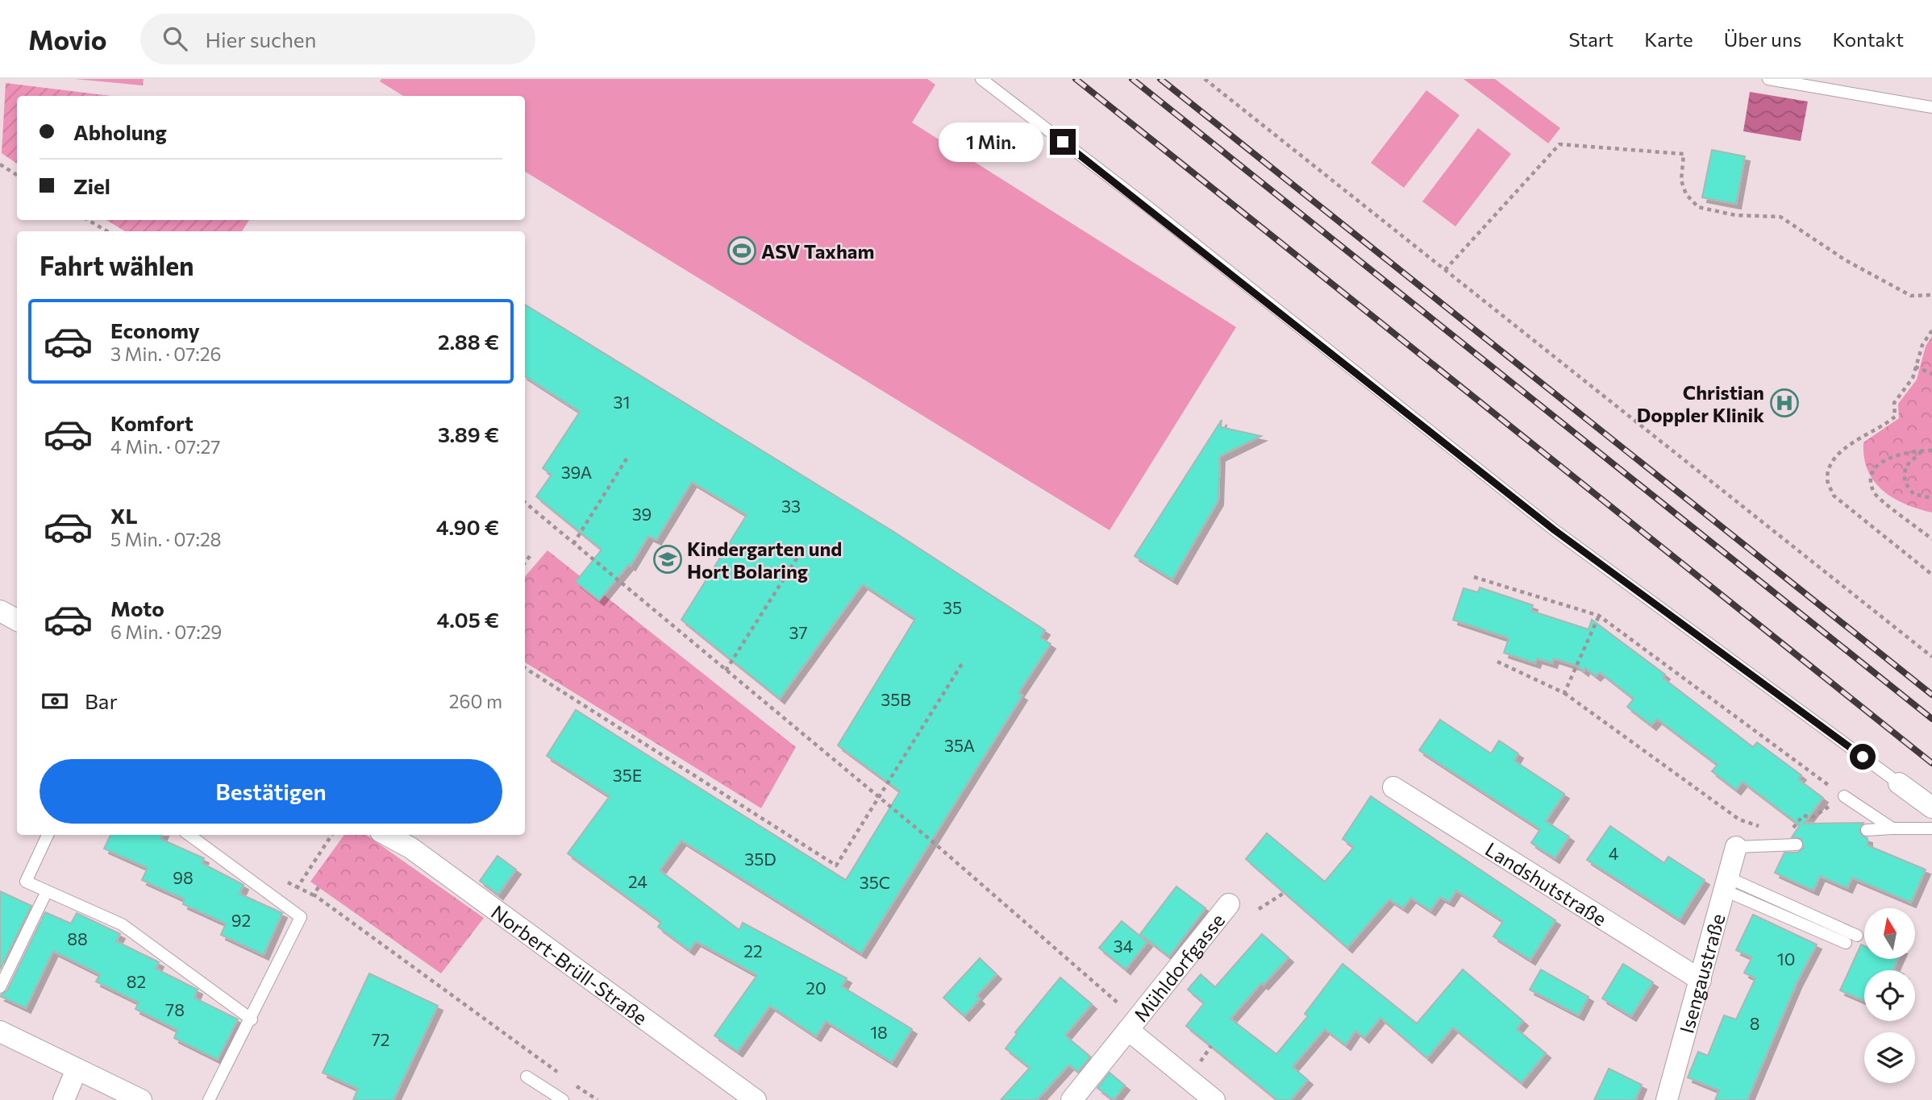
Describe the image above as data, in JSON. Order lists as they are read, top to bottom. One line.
{"streets":{"street":["Landshutstraße","Norbert-Brüll-Straße","Mühldorfgasse","Isengaustraße"]},"crossings":[["Landshutstraße","Isengaustraße"]],"places":{"sports":["ASV Taxham"],"hospital":["Christian Doppler Klinik"],"school or university":["Kindergarten und Hort Bolaring"]},"house_numbers":["31","39A","33","39","35","37","35B","35A","35E","4","35D","98","24","35C","92","88","34","22","10","82","20","78","8","18","72"],"north":"top","page":{"header":"Movio","search":"Hier suchen","nav":["Start","Karte","Über uns","Kontakt"],"banner":["Abholung","Ziel"],"bubble":"1 Min.","heading":"Fahrt wählen","list":[{"name":"Economy","note":"3 Min. · 07:26","value":"2.88 €"},{"name":"Komfort","note":"4 Min. · 07:27","value":"3.89 €"},{"name":"XL","note":"5 Min. · 07:28","value":"4.90 €"},{"name":"Moto","note":"6 Min. · 07:29","value":"4.05 €"}],"pay":["Bar","260 m"],"buttons":"Bestätigen"}}
